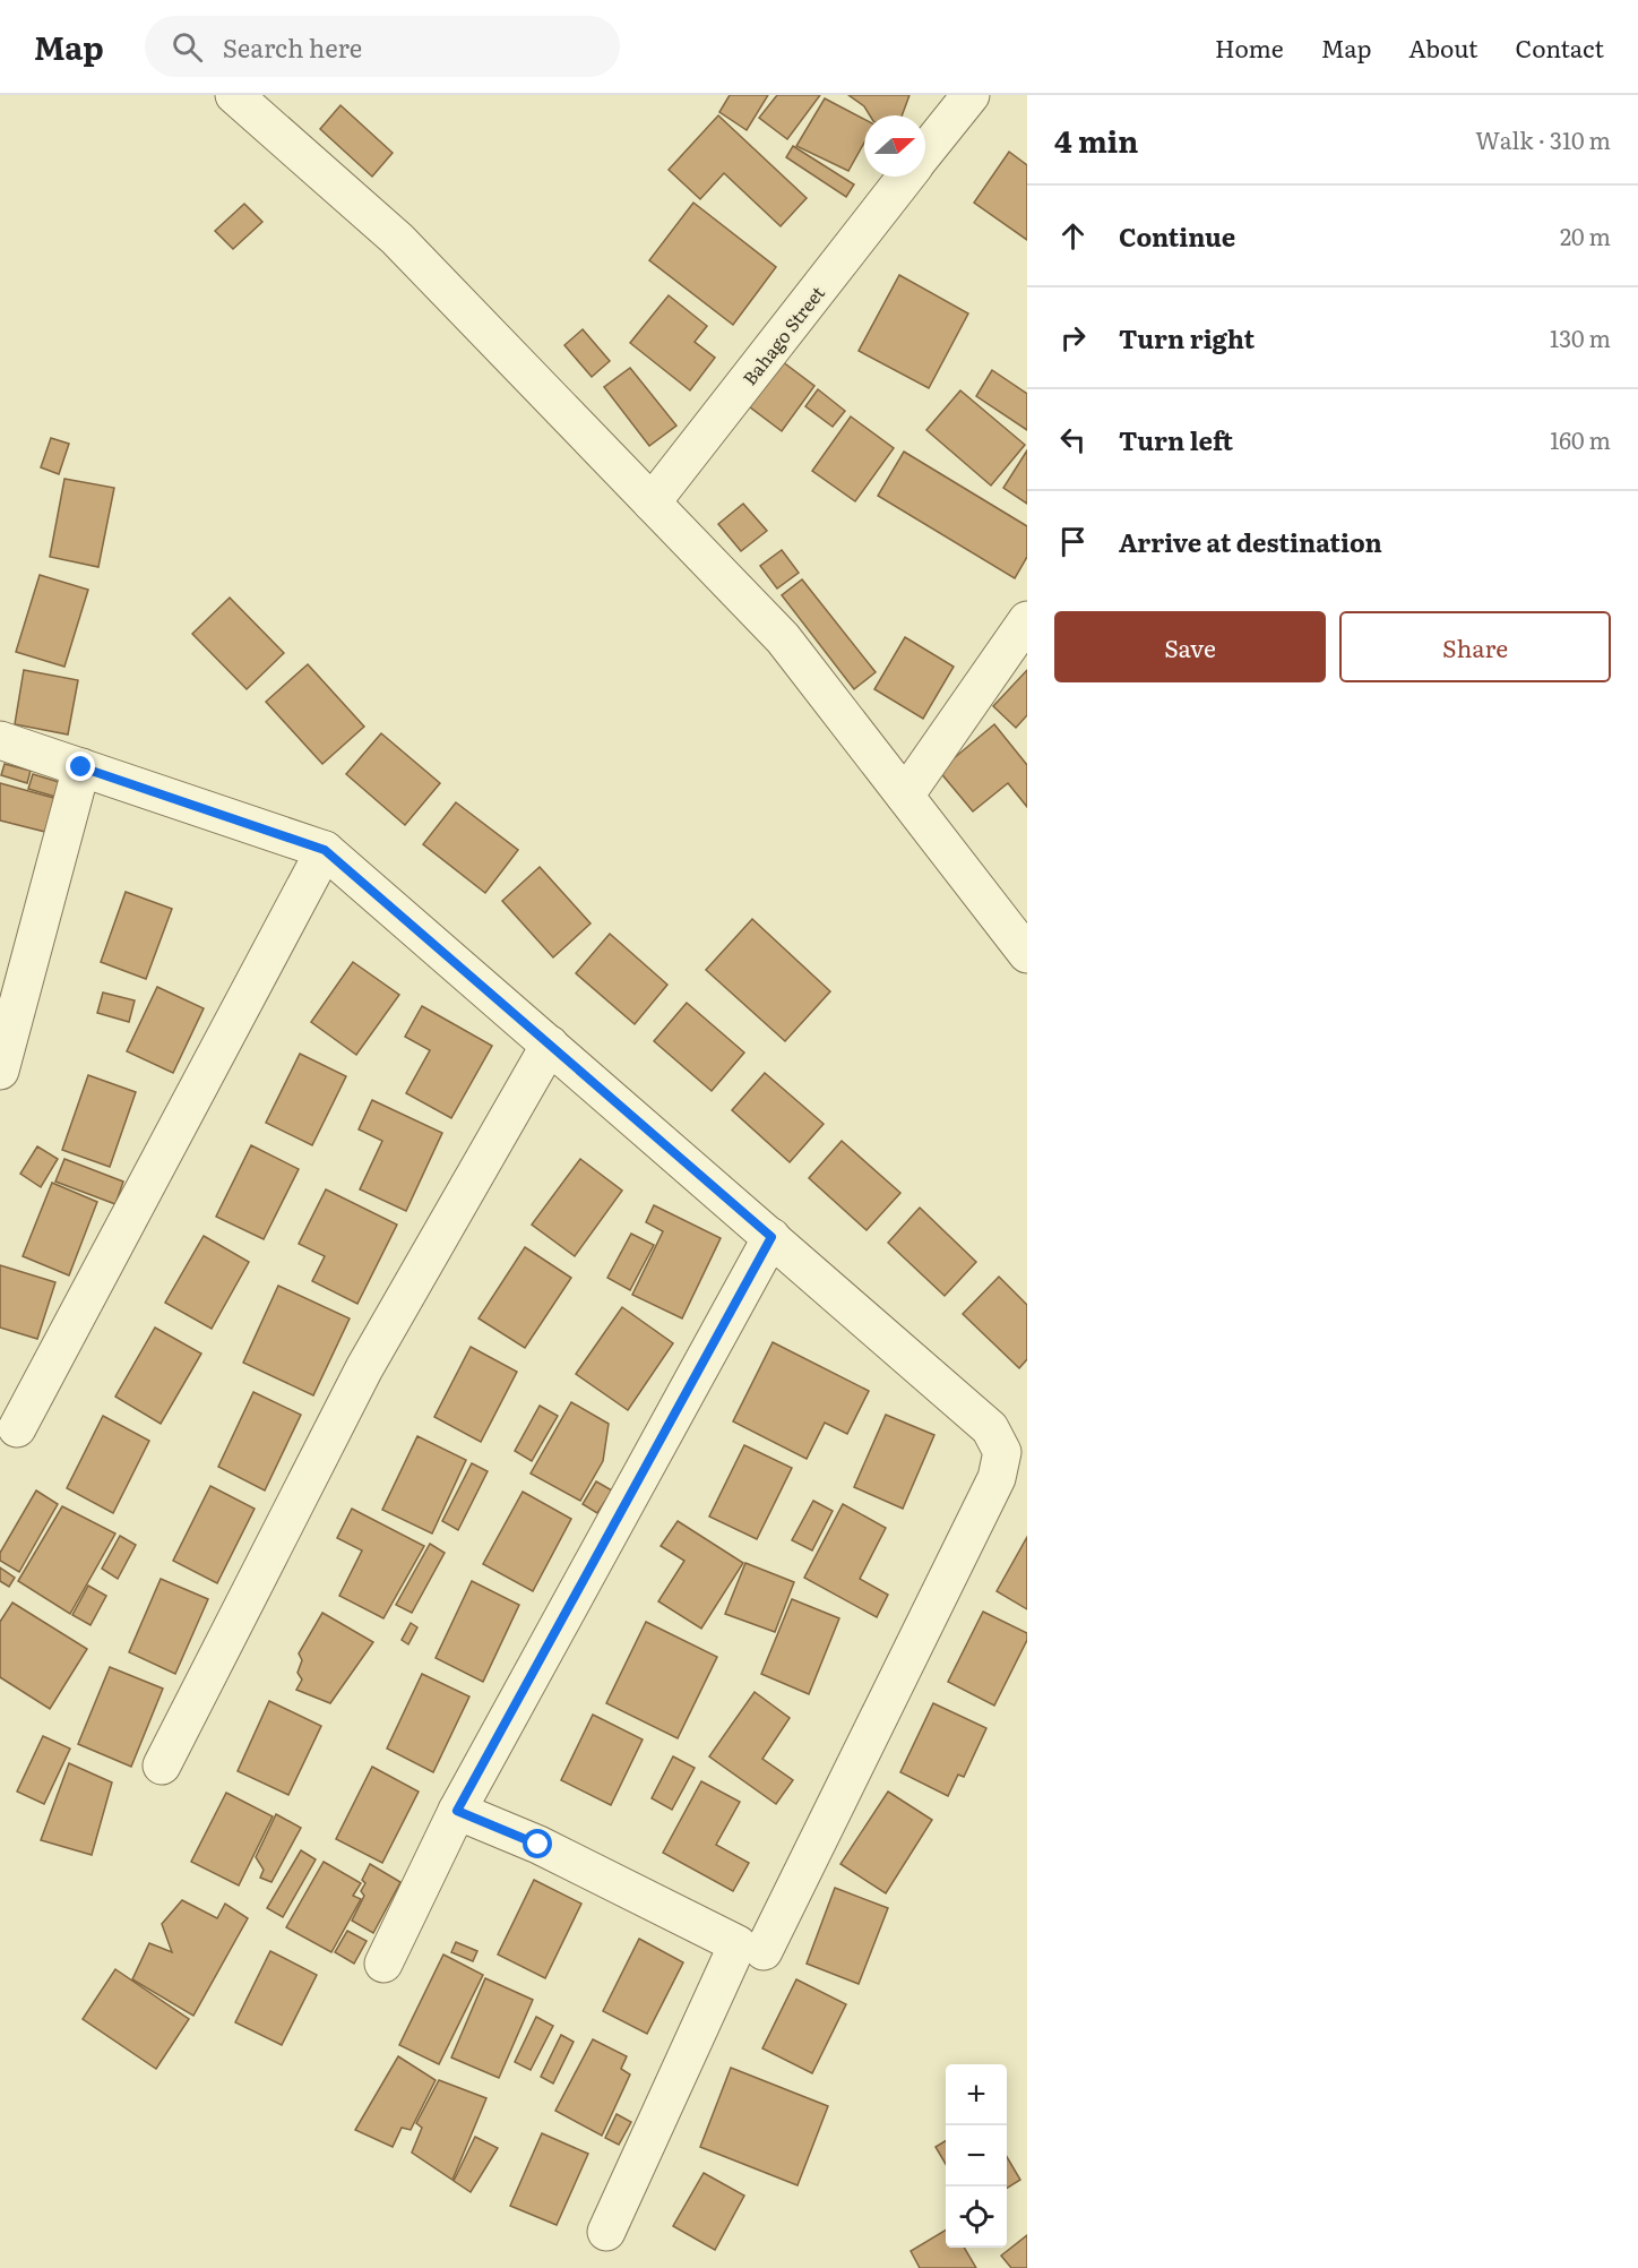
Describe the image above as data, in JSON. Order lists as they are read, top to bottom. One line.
{"streets":{"street":["Bahago Street"]},"north":"right","page":{"header":"Map","search":"Search here","nav":["Home","Map","About","Contact"],"heading":["4 min","Walk · 310 m"],"list":[["Continue","20 m"],["Turn right","130 m"],["Turn left","160 m"],"Arrive at destination"],"buttons":["Save","Share"],"map_buttons":["+","−"]}}
